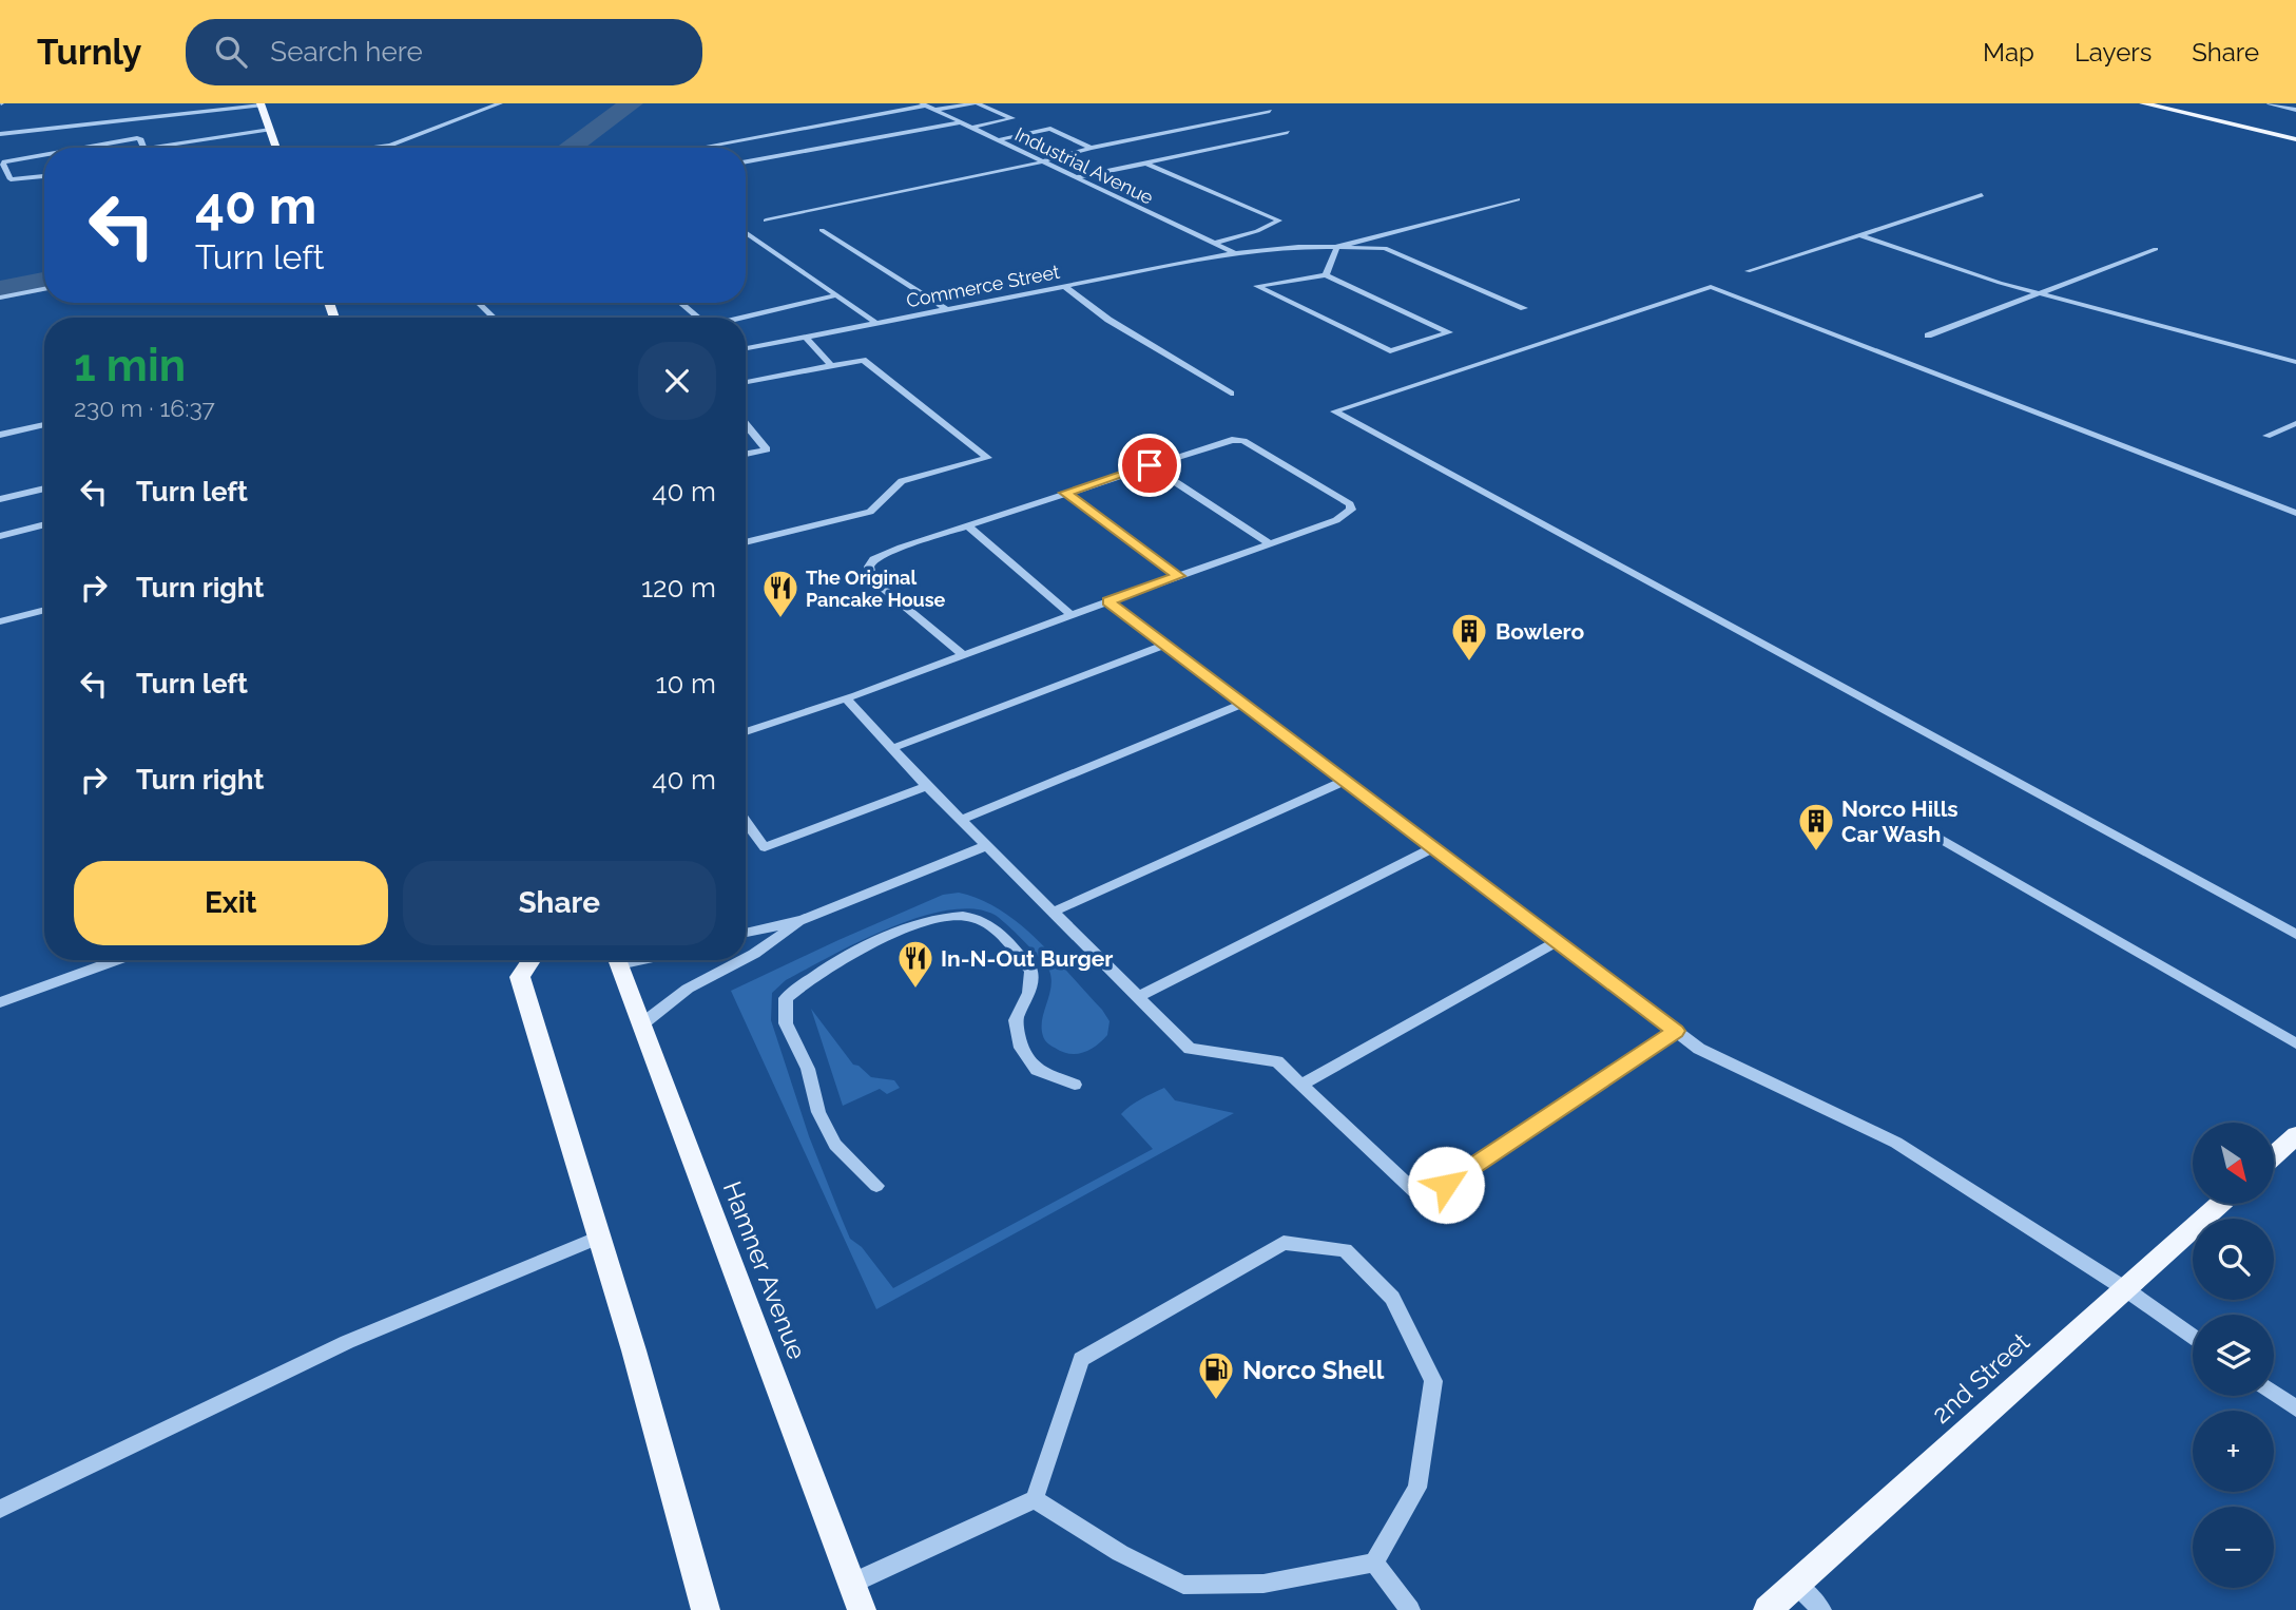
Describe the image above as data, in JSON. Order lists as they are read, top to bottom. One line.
{"streets":{"main road":["Hamner Avenue","2nd Street"],"street":["Industrial Avenue","Commerce Street"]},"crossings":[["Industrial Avenue","Commerce Street"]],"places":{"restaurant":["The Original Pancake House","In-N-Out Burger"],"building":["Bowlero","Norco Hills Car Wash"],"fuel station":["Norco Shell"]},"north":"bottom right","page":{"header":"Turnly","search":"Search here","nav":["Map","Layers","Share"],"turn":["40 m","Turn left"],"heading":["1 min","230 m · 16:37"],"list":[{"name":"Turn left","value":"40 m"},{"name":"Turn right","value":"120 m"},{"name":"Turn left","value":"10 m"},{"name":"Turn right","value":"40 m"}],"buttons":["Exit","Share"],"map_buttons":["+","−"]}}
